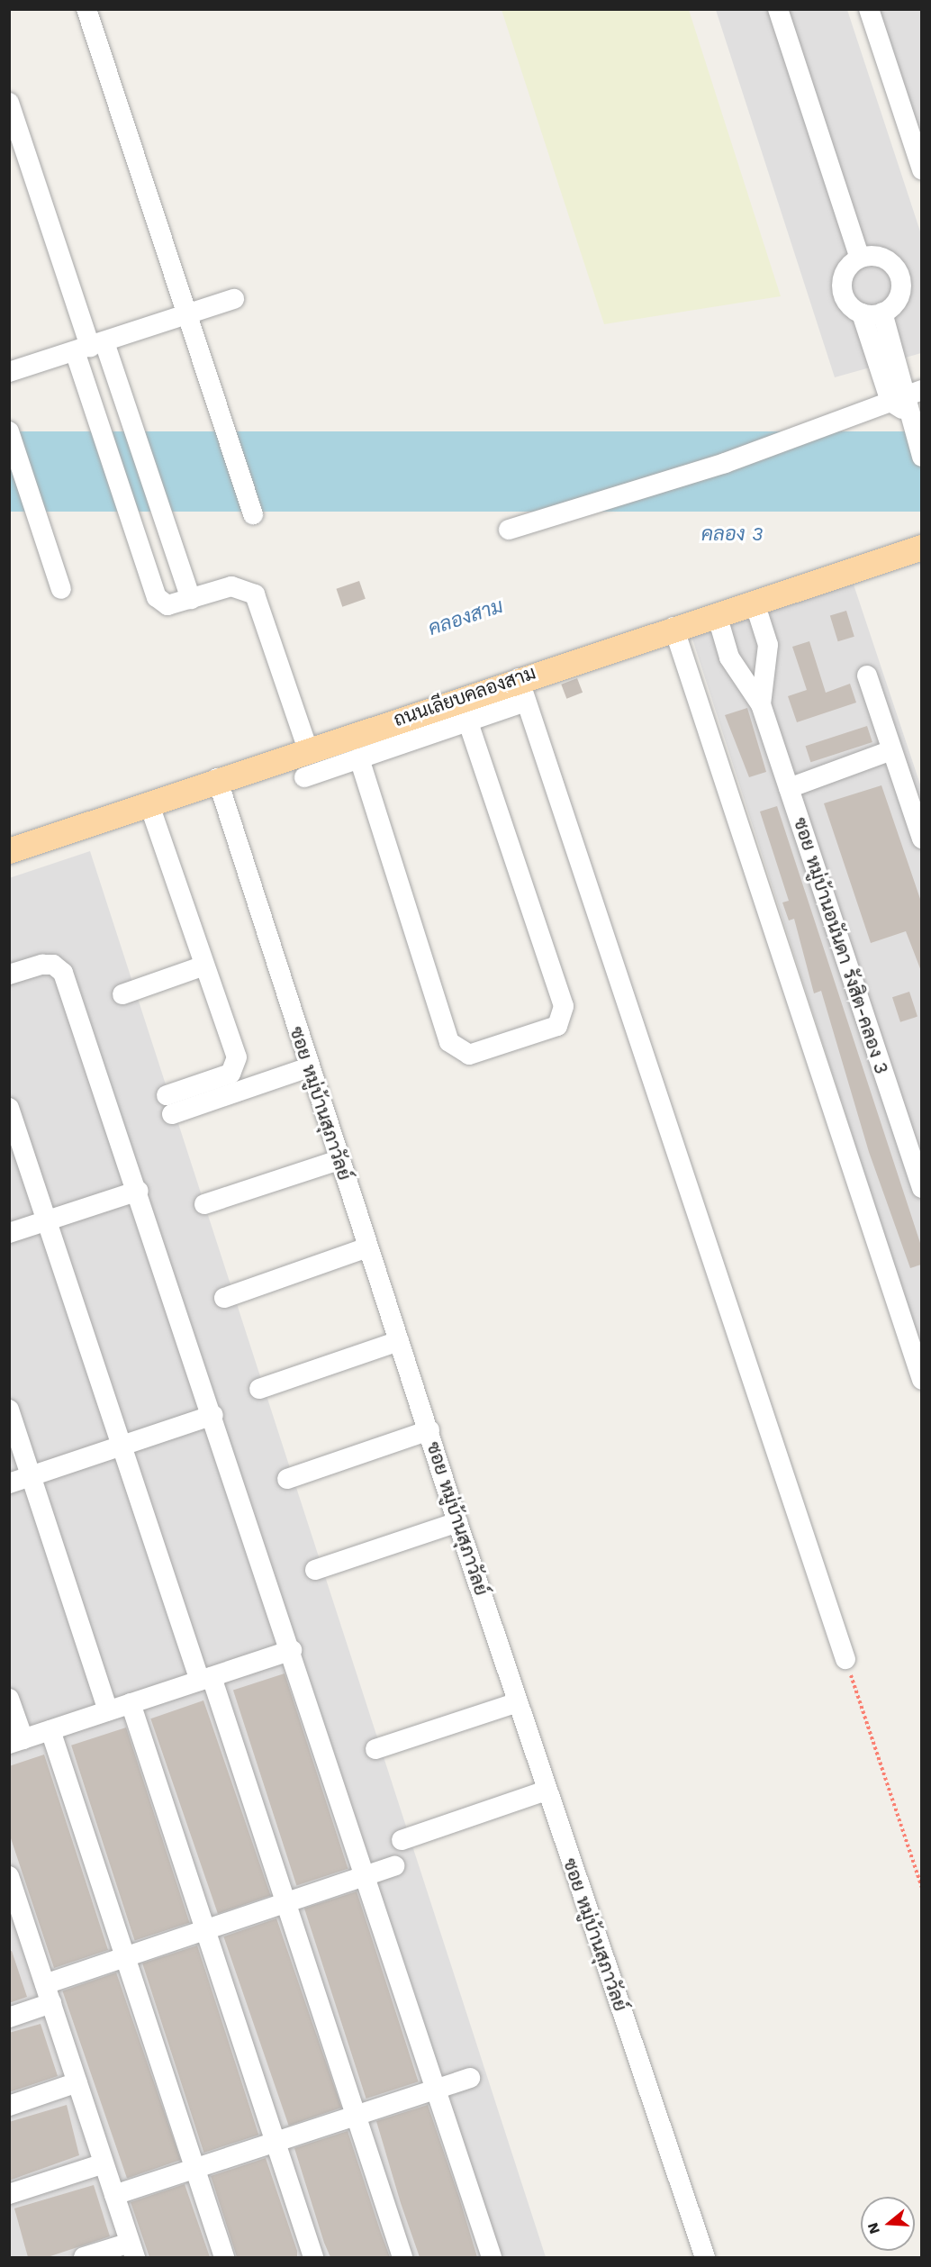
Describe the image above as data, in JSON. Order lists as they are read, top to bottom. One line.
{"streets":{"main road":["ถนนเลียบคลองสาม"],"street":["ซอย หมู่บ้านอนันดา รังสิต-คลอง 3","ซอย หมู่บ้านสุภาวัลย์"]},"crossings":[["ถนนเลียบคลองสาม","ซอย หมู่บ้านอนันดา รังสิต-คลอง 3"],["ถนนเลียบคลองสาม","ซอย หมู่บ้านสุภาวัลย์"]],"water":["คลอง 3","คลองสาม"],"north":"left"}
